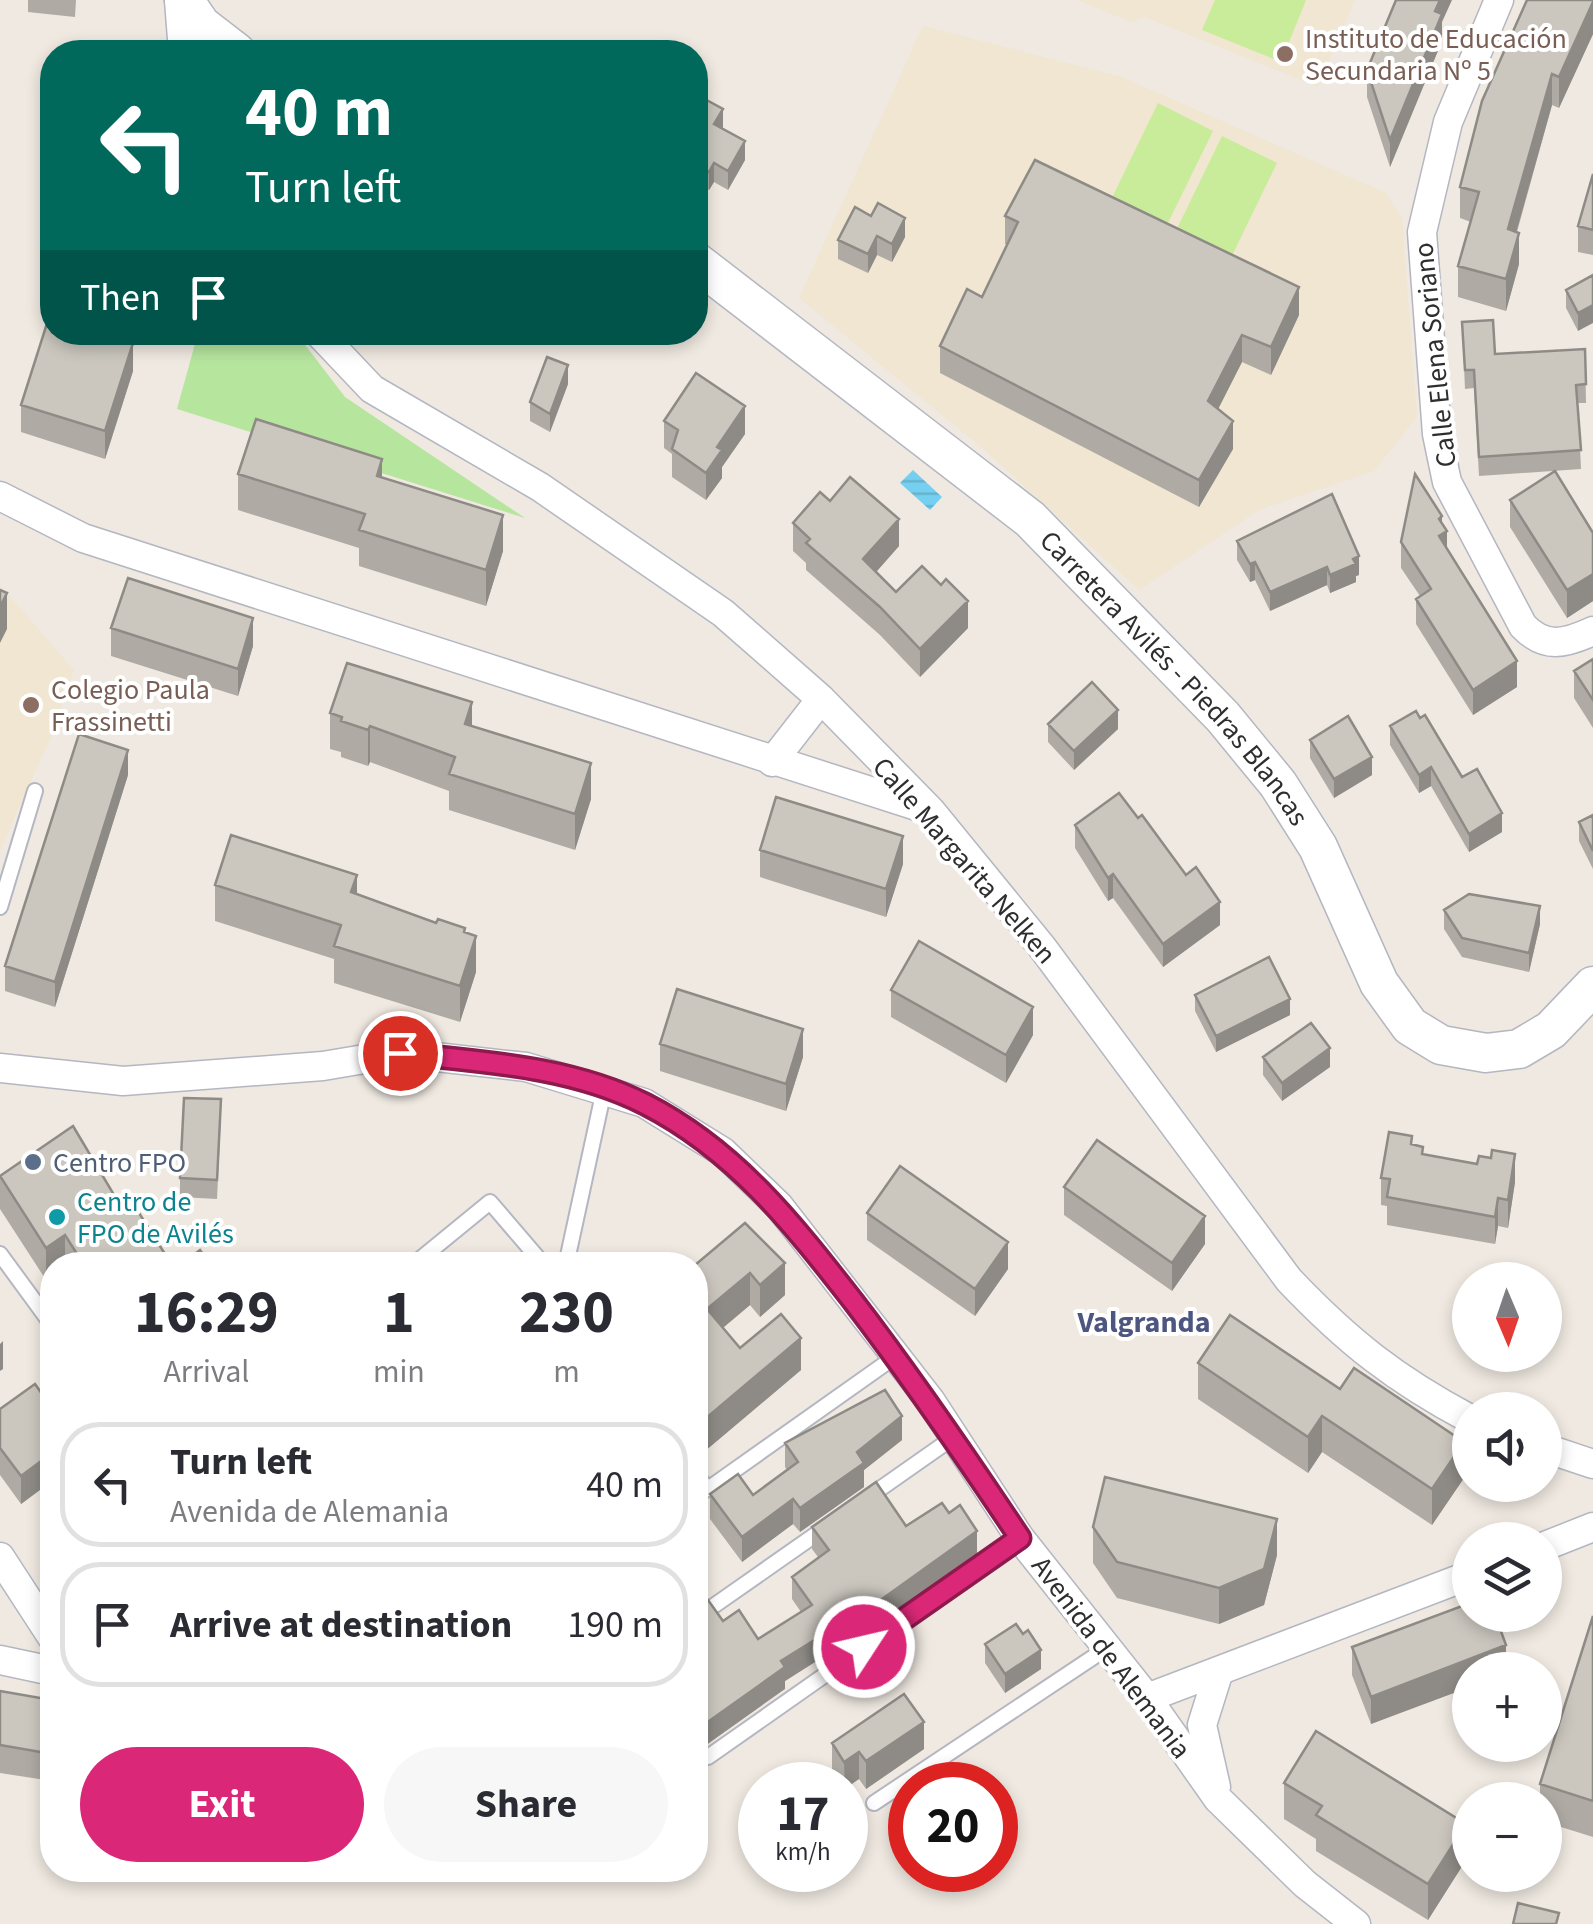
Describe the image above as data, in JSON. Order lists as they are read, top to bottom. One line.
{"streets":{"street":["Calle Elena Soriano","Carretera Avilés - Piedras Blancas","Calle Margarita Nelken","Avenida de Alemania"]},"districts":["Valgranda"],"places":["Instituto de Educación Secundaria Nº 5","Colegio Paula Frassinetti","Centro FPO","Centro de FPO de Avilés"],"north":"bottom","page":{"turn":["40 m","Turn left"],"then":"Then","eta":["16:29","Arrival","1","min","230","m"],"map_buttons":["+","−"],"list":[{"name":"Turn left","note":"Avenida de Alemania","value":"40 m"},{"name":"Arrive at destination","value":"190 m"}],"buttons":["Exit","Share"],"speed":"17 km/h","limit":"20"}}
